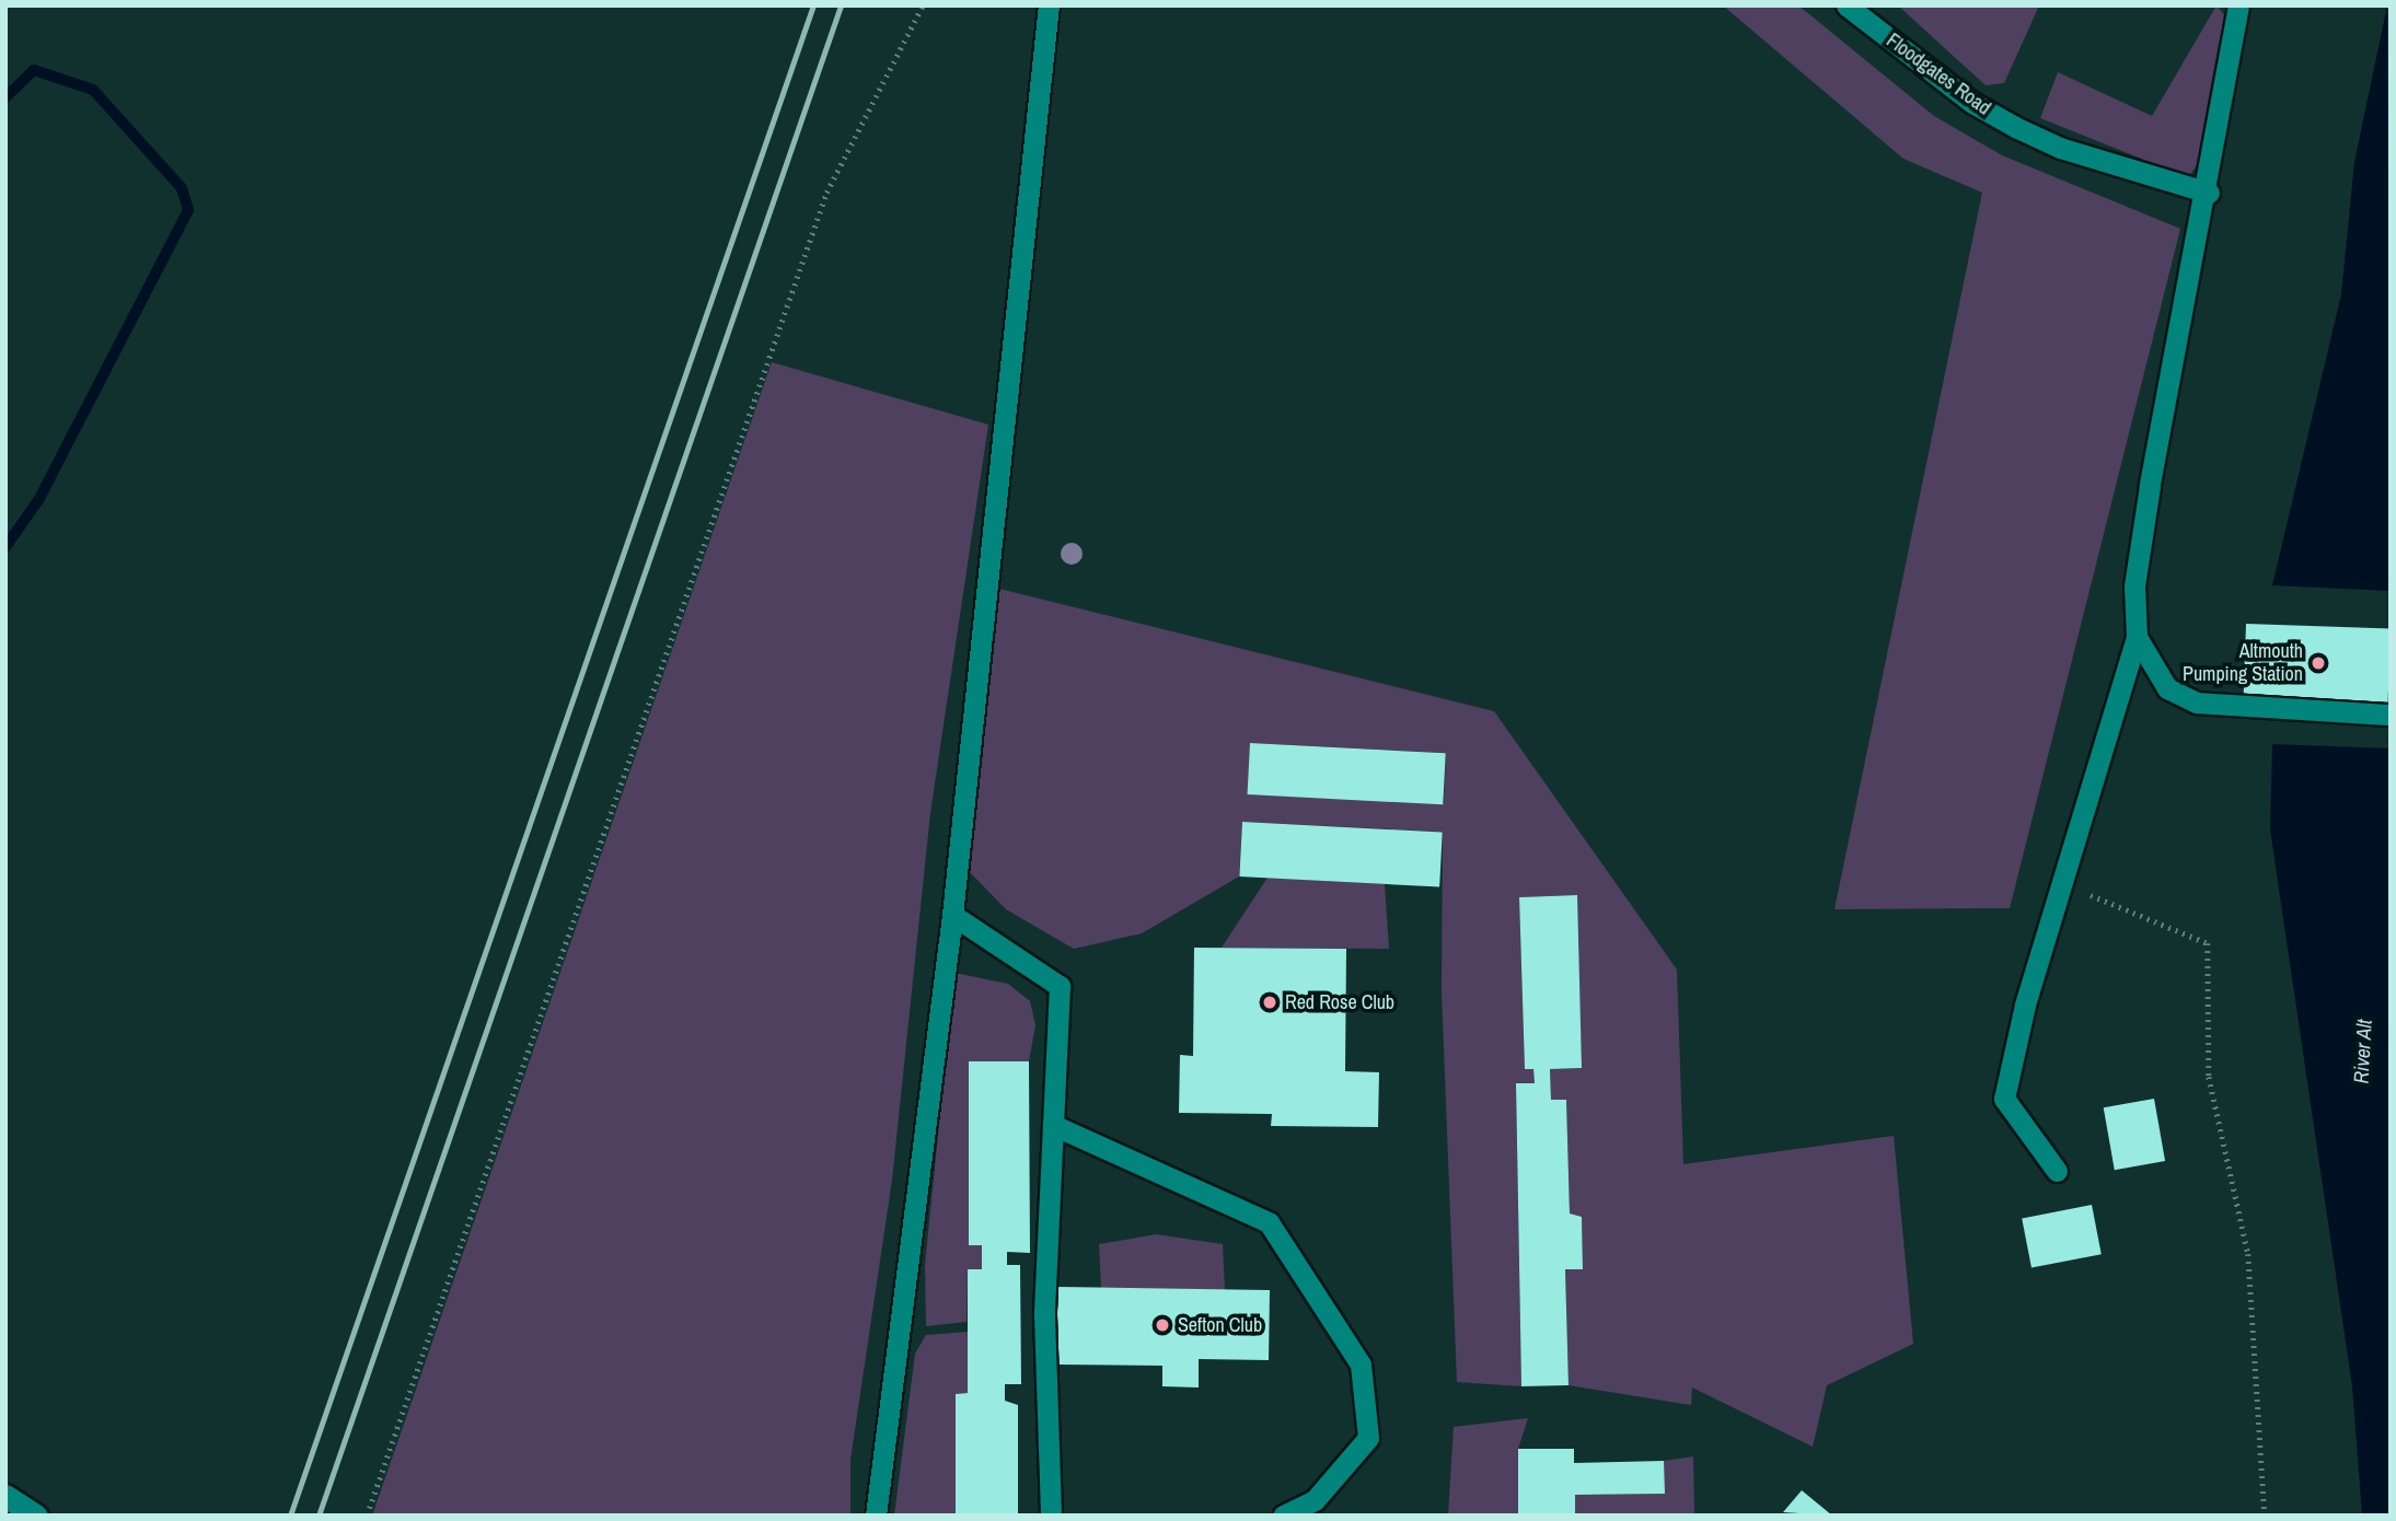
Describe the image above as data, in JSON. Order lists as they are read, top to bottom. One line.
{"streets":{"lane":["Floodgates Road"]},"water":["River Alt"],"places":["Altmouth Pumping Station","Red Rose Club","Sefton Club"]}
